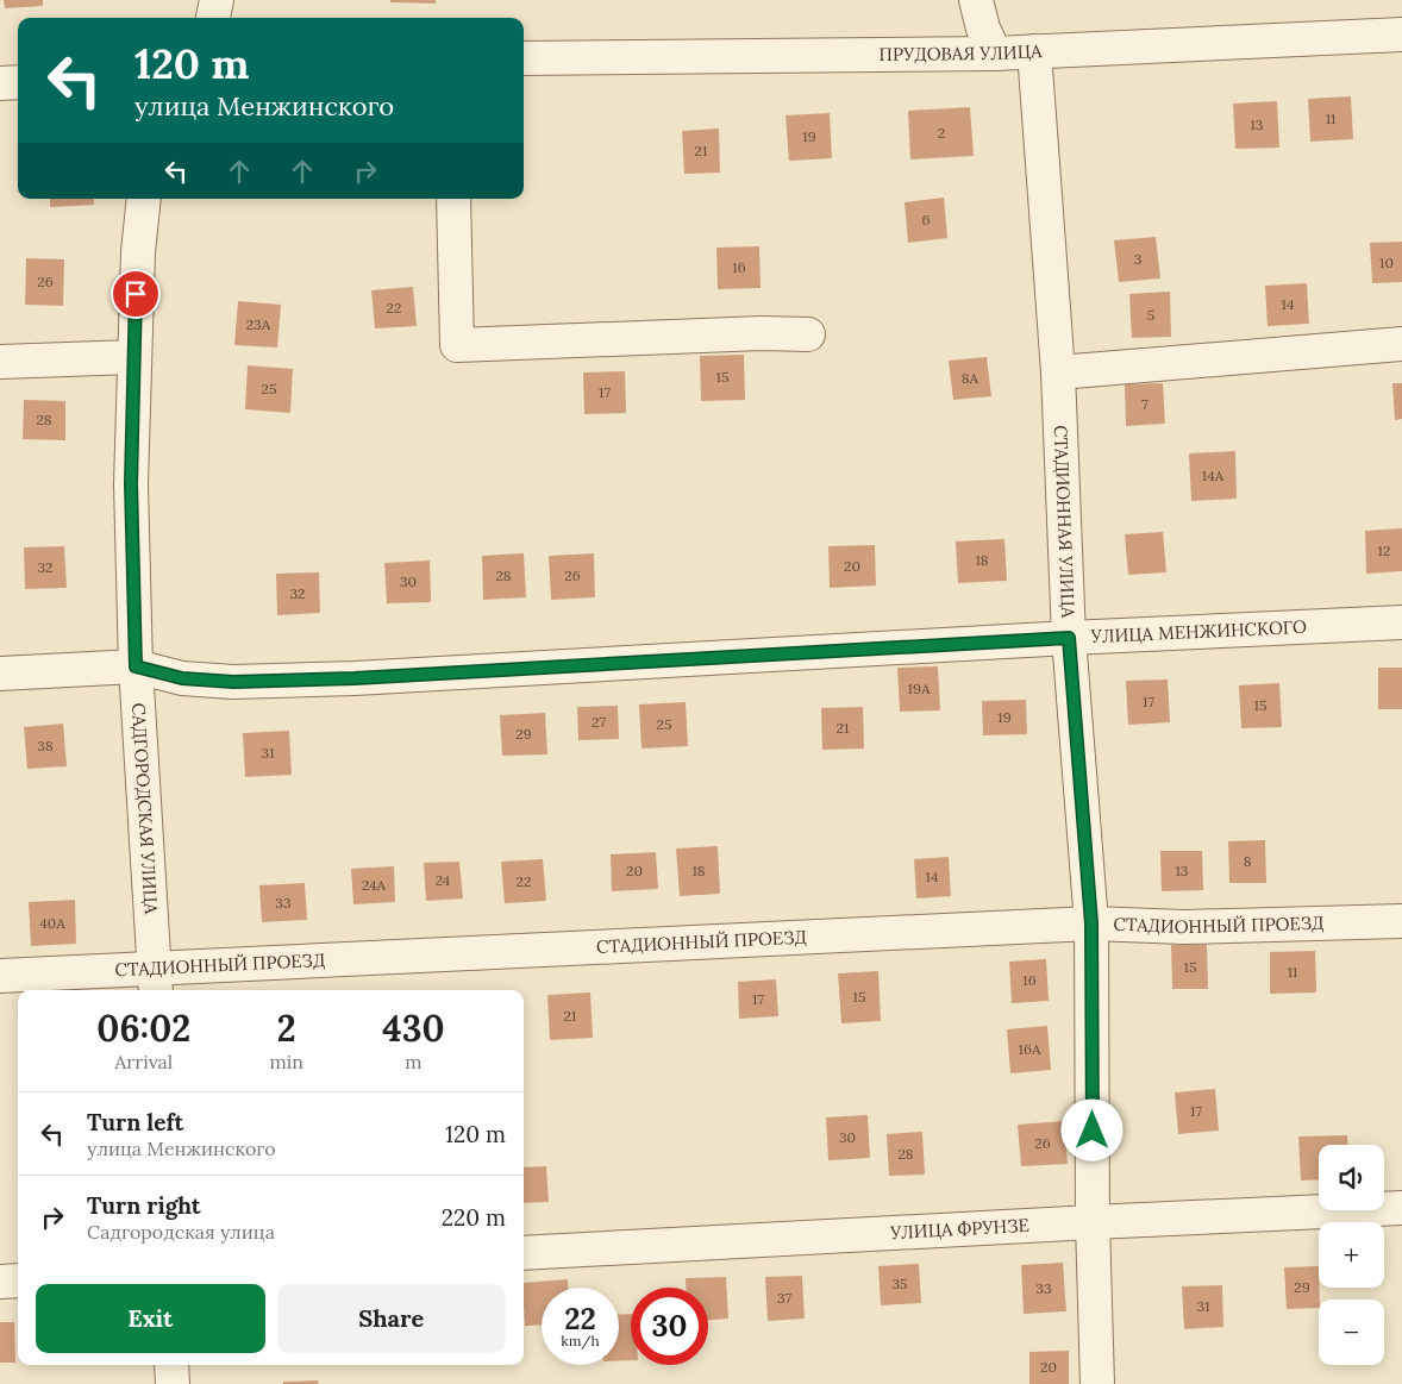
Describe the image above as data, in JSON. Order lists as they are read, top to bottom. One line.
{"streets":{"street":["ПРУДОВАЯ УЛИЦА","СТАДИОННАЯ УЛИЦА","УЛИЦА МЕНЖИНСКОГО","САДГОРОДСКАЯ УЛИЦА","СТАДИОННЫЙ ПРОЕЗД","УЛИЦА ФРУНЗЕ"]},"crossings":[["ПРУДОВАЯ УЛИЦА","СТАДИОННАЯ УЛИЦА"],["СТАДИОННАЯ УЛИЦА","УЛИЦА МЕНЖИНСКОГО"],["СТАДИОННАЯ УЛИЦА","СТАДИОННЫЙ ПРОЕЗД"],["СТАДИОННАЯ УЛИЦА","УЛИЦА ФРУНЗЕ"],["УЛИЦА МЕНЖИНСКОГО","САДГОРОДСКАЯ УЛИЦА"],["САДГОРОДСКАЯ УЛИЦА","СТАДИОННЫЙ ПРОЕЗД"]],"house_numbers":["11","13","2","19","21","6","3","10","16","26","14","22","5","23А","15","8А","25","17","7","28","14А","12","18","20","32","28","26","30","32","19А","17","15","19","27","25","21","29","38","31","8","20","18","13","14","24","22","24А","33","40А","15","11","16","15","17","21","16А","17","30","26","28","35","29","33","37","31","20"],"page":{"turn":["120 m","улица Менжинского"],"eta":["06:02","Arrival","2","min","430","m"],"list":[{"name":"Turn left","note":"улица Менжинского","value":"120 m"},{"name":"Turn right","note":"Садгородская улица","value":"220 m"}],"map_buttons":["+","−"],"buttons":["Exit","Share"],"speed":"22 km/h","limit":"30"}}
